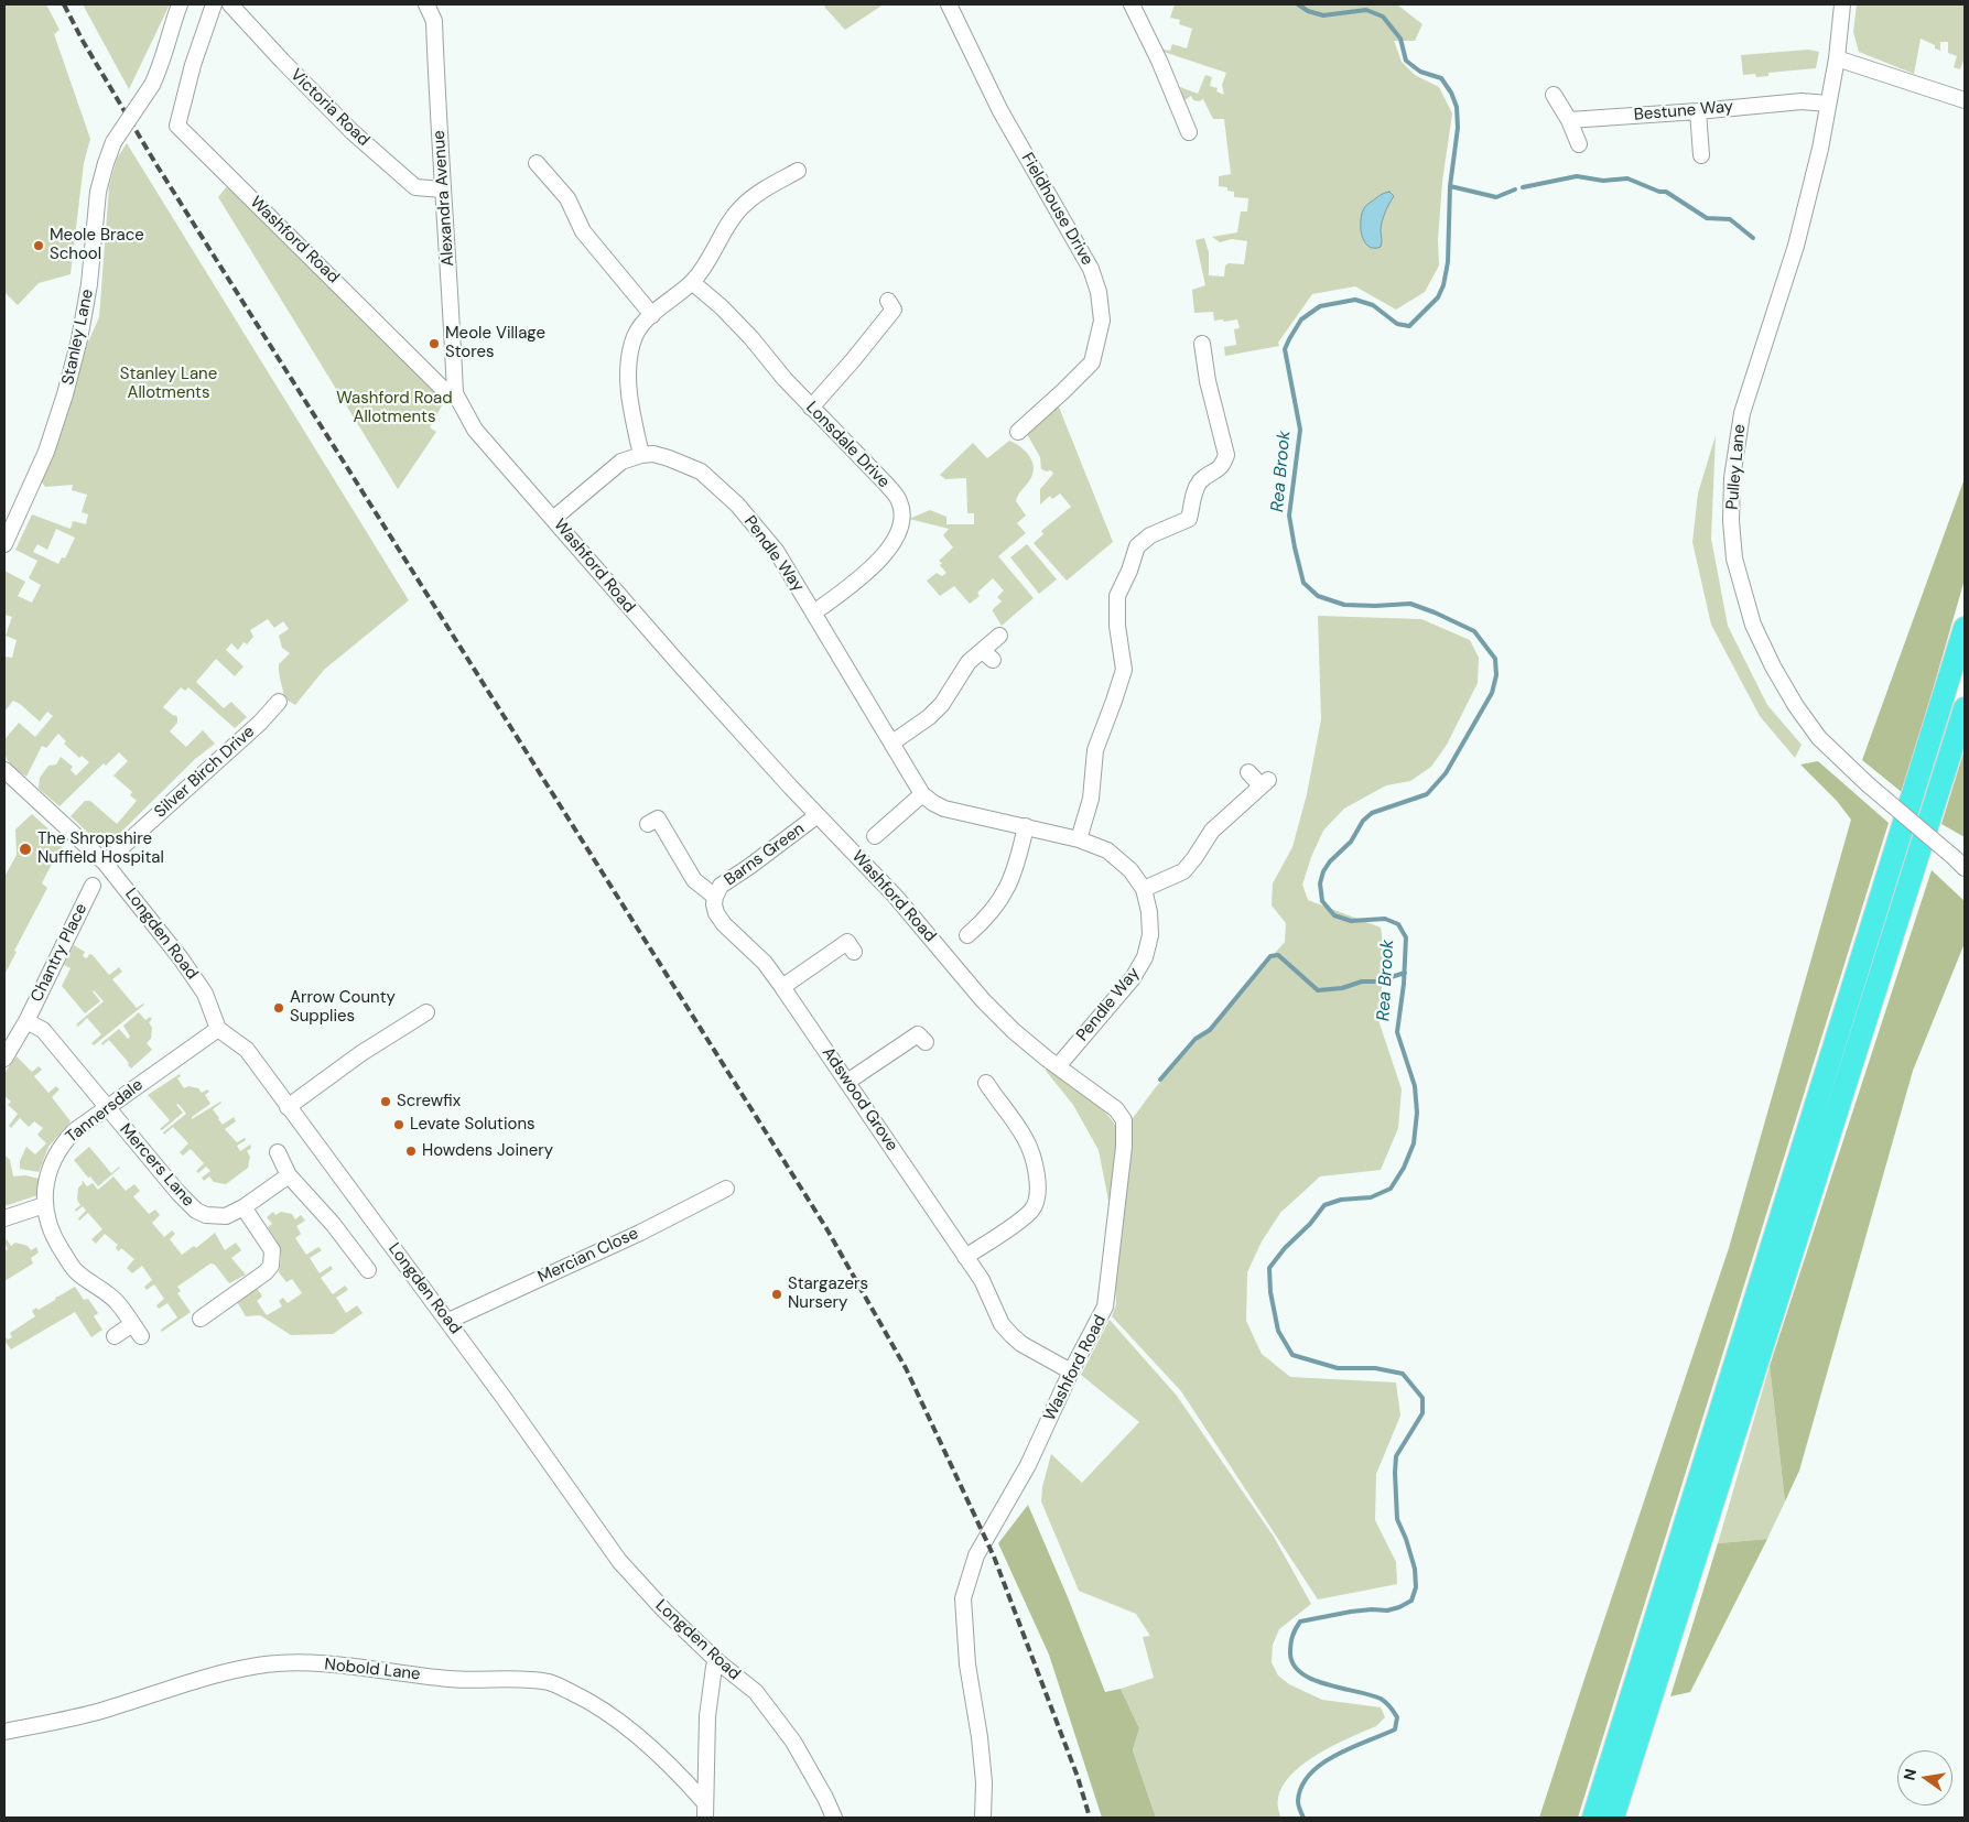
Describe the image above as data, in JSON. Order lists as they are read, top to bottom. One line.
{"streets":{"street":["Victoria Road","Bestune Way","Alexandra Avenue","Fieldhouse Drive","Washford Road","Stanley Lane","Lonsdale Drive","Pulley Lane","Pendle Way","Silver Birch Drive","Barns Green","Longden Road","Chantry Place","Adswood Grove","Tannersdale","Mercers Lane","Mercian Close","Nobold Lane"]},"crossings":[["Victoria Road","Alexandra Avenue"],["Bestune Way","Pulley Lane"],["Alexandra Avenue","Washford Road"],["Washford Road","Pendle Way"],["Washford Road","Barns Green"],["Washford Road","Adswood Grove"],["Lonsdale Drive","Pendle Way"],["Silver Birch Drive","Longden Road"],["Barns Green","Adswood Grove"],["Longden Road","Tannersdale"],["Longden Road","Mercian Close"],["Longden Road","Nobold Lane"],["Chantry Place","Tannersdale"],["Chantry Place","Mercers Lane"],["Tannersdale","Mercers Lane"]],"water":["Rea Brook"],"parks":["Stanley Lane Allotments","Washford Road Allotments"],"places":["Meole Brace School","Meole Village Stores","The Shropshire Nuffield Hospital","Arrow County Supplies","Screwfix","Levate Solutions","Howdens Joinery","Stargazers Nursery"],"north":"left"}
